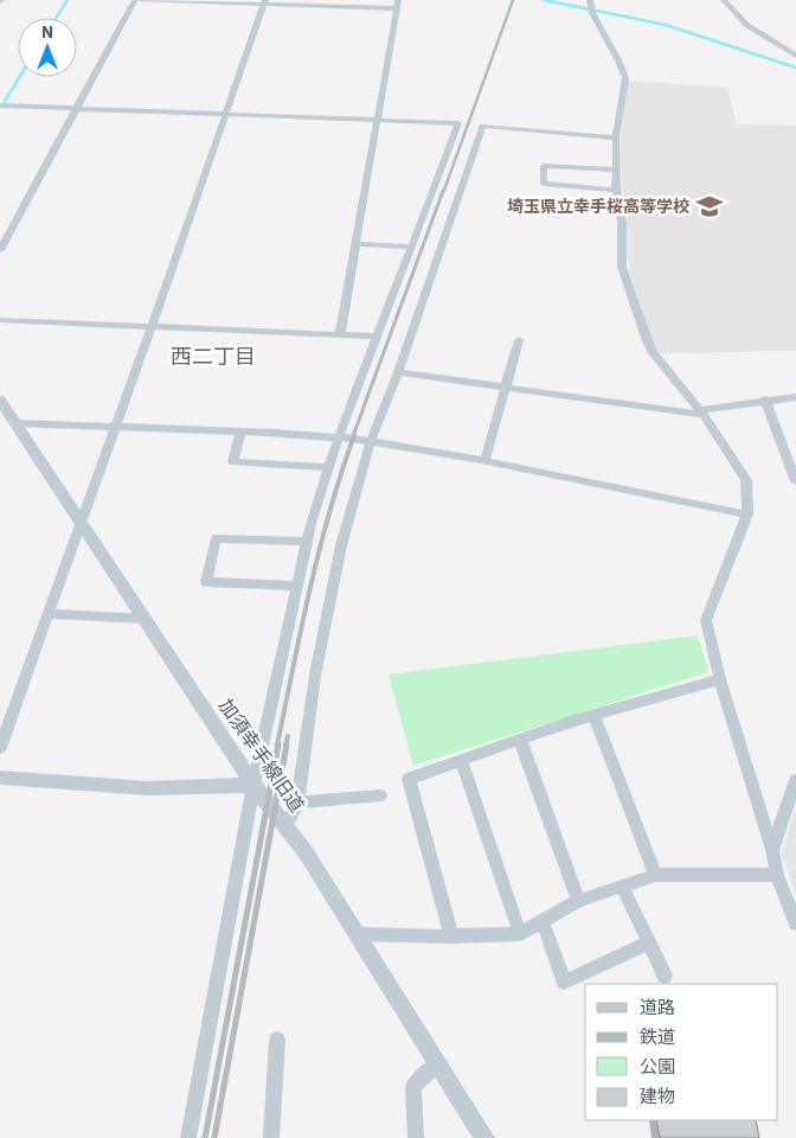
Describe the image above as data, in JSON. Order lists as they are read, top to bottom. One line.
{"streets":{"street":["加須幸手線旧道"]},"districts":["西二丁目"],"places":{"school or university":["埼玉県立幸手桜高等学校"]},"legend":["道路","鉄道","公園","建物"],"north":"top"}
